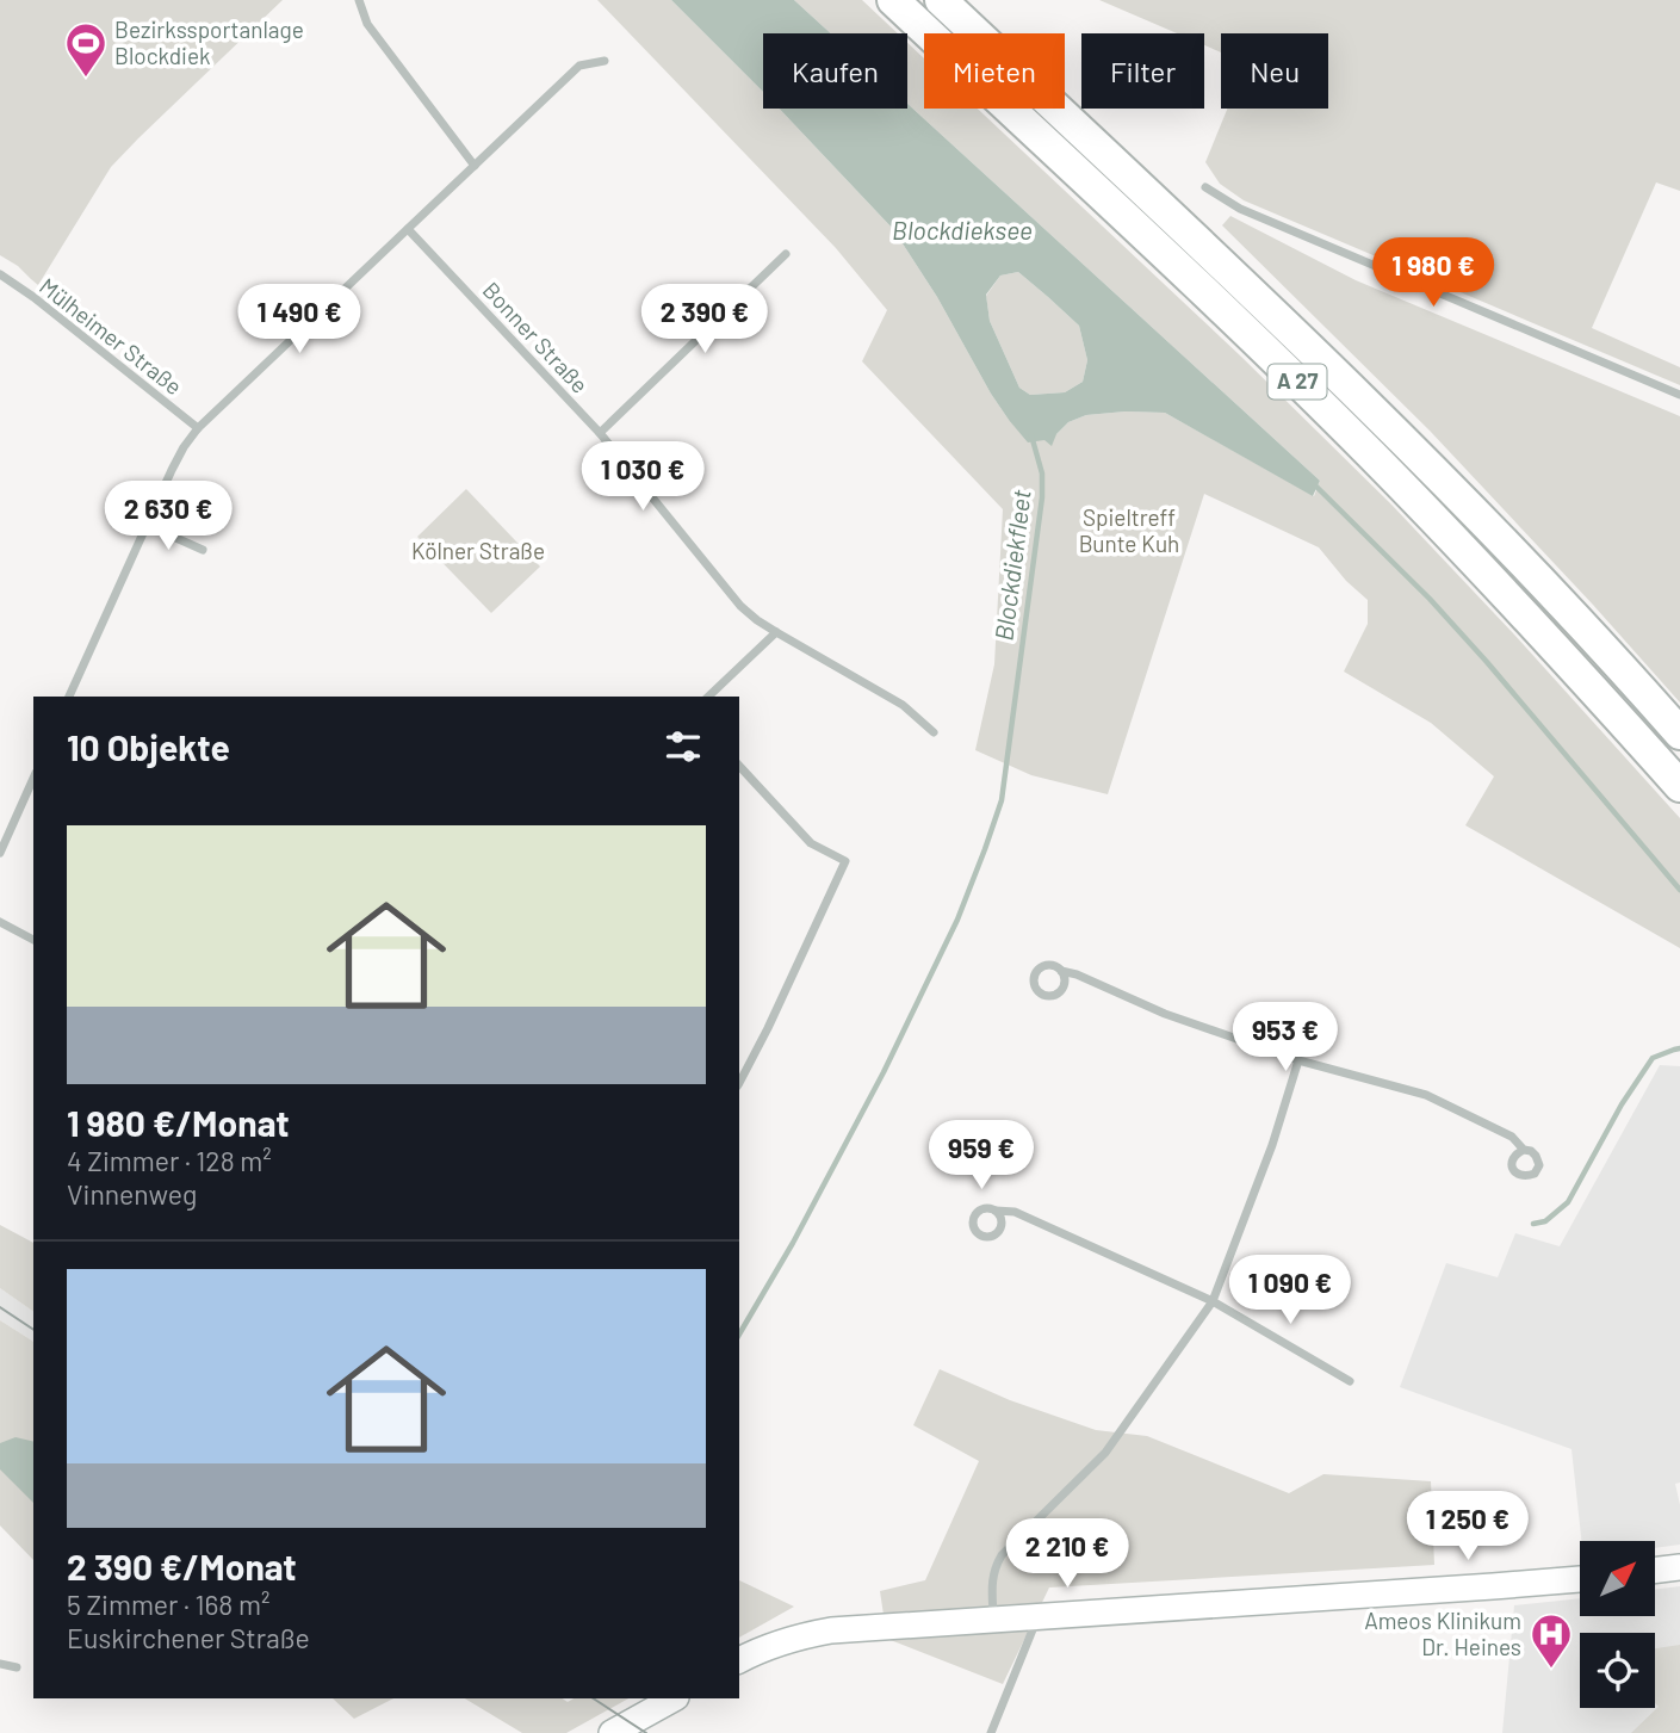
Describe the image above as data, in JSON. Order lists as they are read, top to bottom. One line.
{"streets":{"highway":["A 27"],"street":["Mülheimer Straße","Bonner Straße"]},"water":["Blockdieksee","Blockdiekfleet"],"parks":["Spieltreff Bunte Kuh","Kölner Straße"],"places":{"sports":["Bezirkssportanlage Blockdiek"],"hospital":["Ameos Klinikum Dr. Heines"]},"north":"top right","page":{"chip":["Kaufen","Mieten","Filter","Neu"],"price":["1 980 €","1 490 €","2 390 €","1 030 €","2 630 €","953 €","959 €","1 090 €","1 250 €","2 210 €"],"heading":"10 Objekte","list":[{"name":"1 980 €/Monat","note":"4 Zimmer · 128 m² · Vinnenweg"},{"name":"2 390 €/Monat","note":"5 Zimmer · 168 m² · Euskirchener Straße"}]}}
